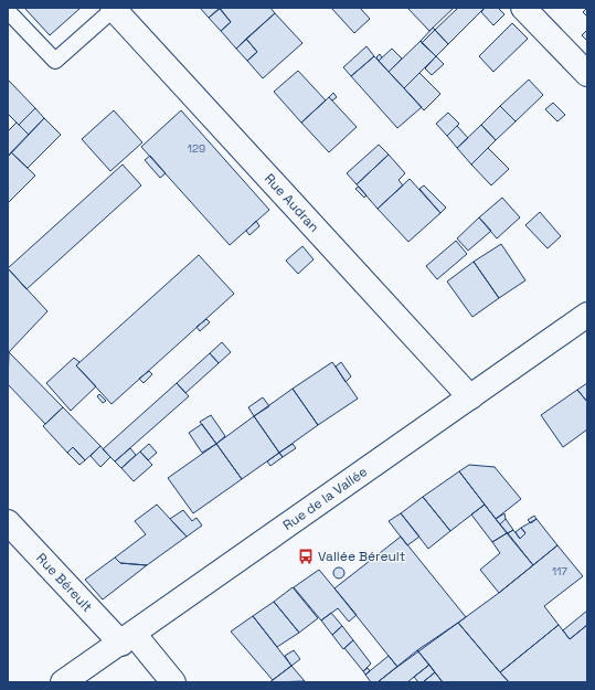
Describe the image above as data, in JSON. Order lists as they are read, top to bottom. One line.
{"streets":{"street":["Rue Audran","Rue de la Vallée","Rue Béreult"]},"crossings":[["Rue Audran","Rue de la Vallée"],["Rue de la Vallée","Rue Béreult"]],"places":{"bus stop":["Vallée Béreult"]},"house_numbers":["129","117"]}
